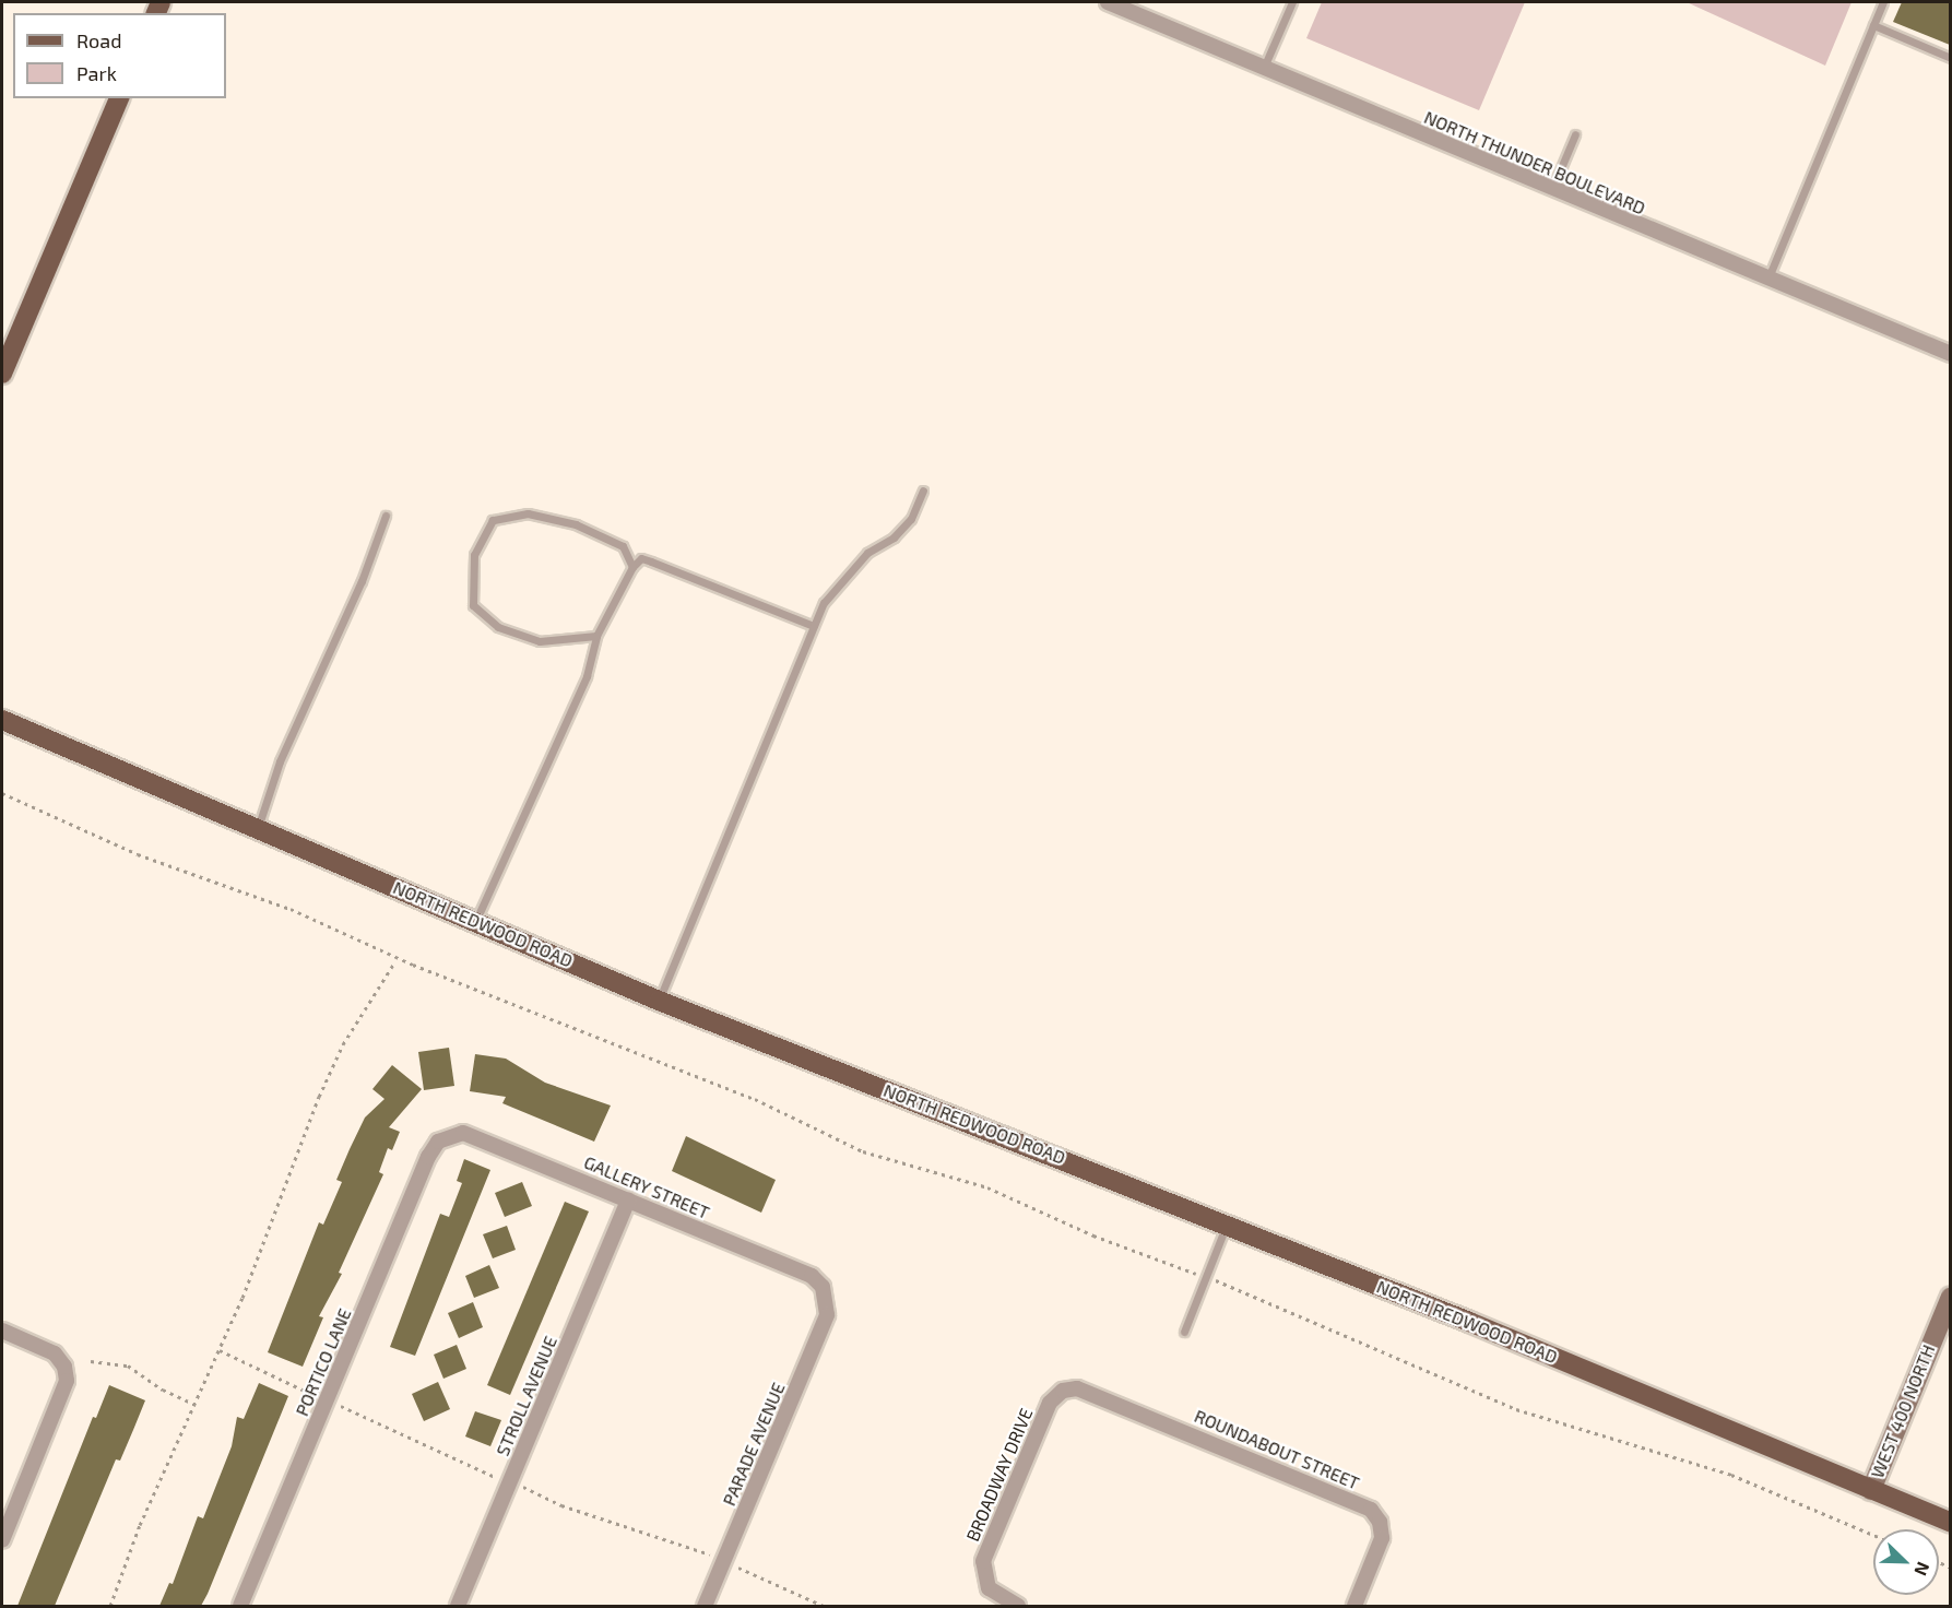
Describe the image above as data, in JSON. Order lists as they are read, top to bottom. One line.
{"streets":{"main road":["NORTH REDWOOD ROAD"],"street":["NORTH THUNDER BOULEVARD","GALLERY STREET","PORTICO LANE","STROLL AVENUE","WEST 400 NORTH","PARADE AVENUE","ROUNDABOUT STREET","BROADWAY DRIVE"]},"crossings":[["NORTH REDWOOD ROAD","WEST 400 NORTH"],["GALLERY STREET","PORTICO LANE"],["GALLERY STREET","STROLL AVENUE"],["GALLERY STREET","PARADE AVENUE"],["ROUNDABOUT STREET","BROADWAY DRIVE"]],"legend":["Road","Park"],"north":"bottom right"}
